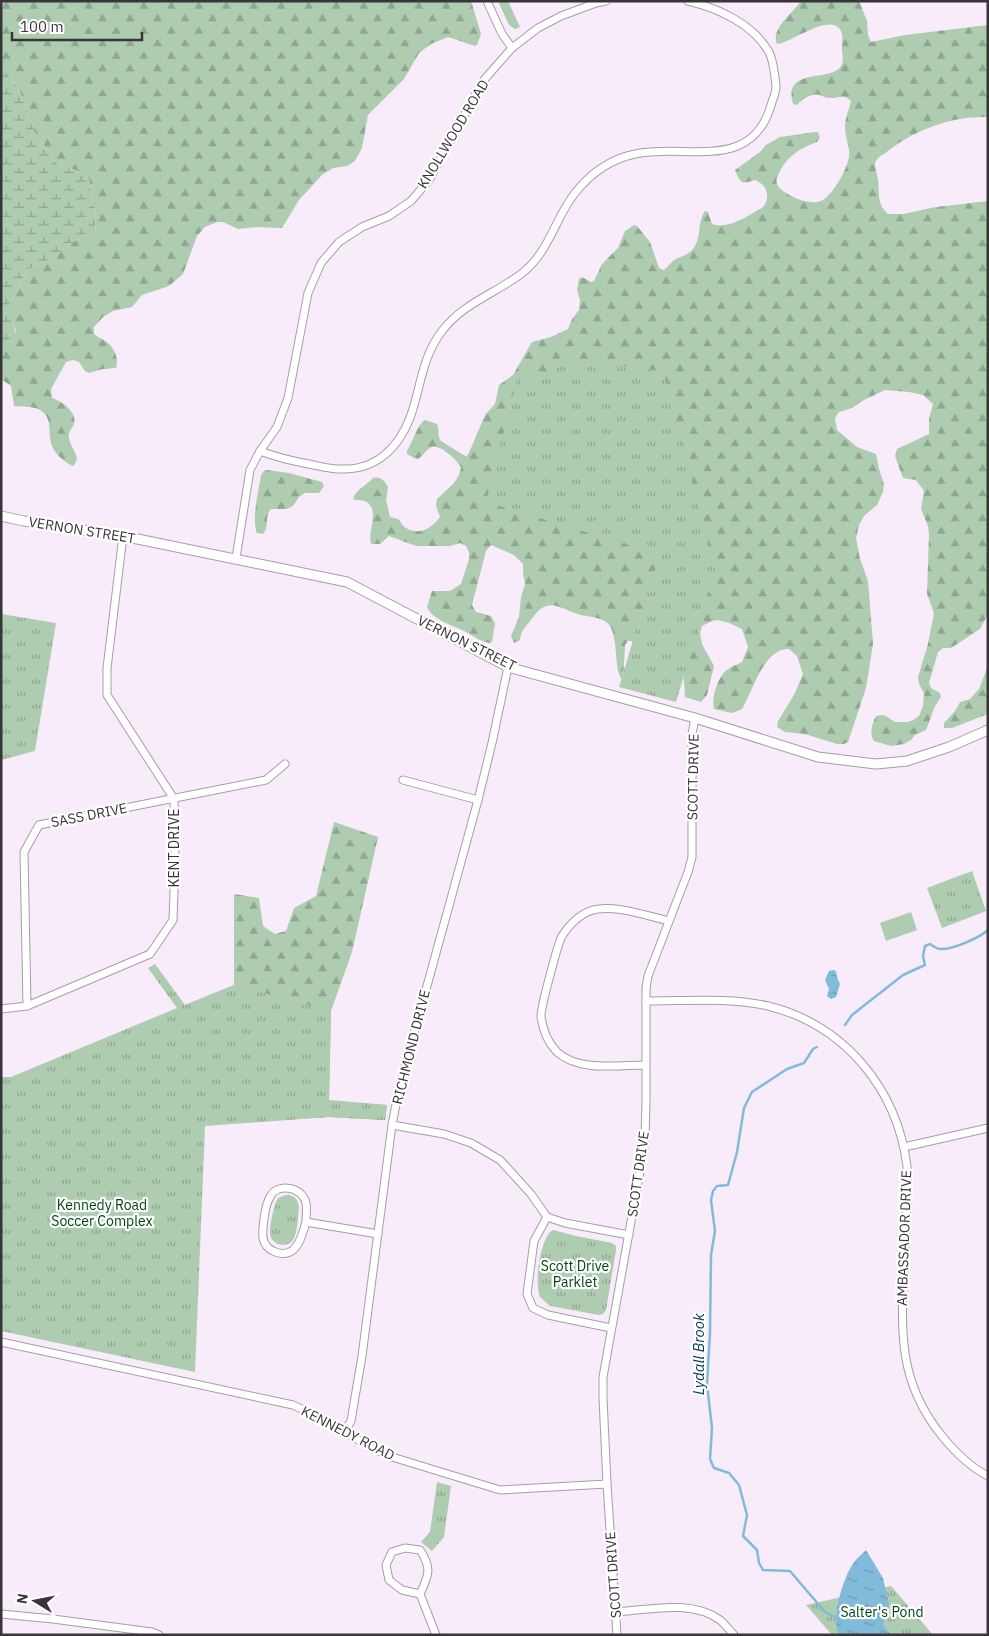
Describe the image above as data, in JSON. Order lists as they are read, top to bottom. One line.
{"streets":{"street":["KNOLLWOOD ROAD","VERNON STREET","SCOTT DRIVE","SASS DRIVE","KENT DRIVE","RICHMOND DRIVE","AMBASSADOR DRIVE","KENNEDY ROAD"]},"crossings":[["KNOLLWOOD ROAD","VERNON STREET"],["VERNON STREET","SCOTT DRIVE"],["VERNON STREET","KENT DRIVE"],["VERNON STREET","RICHMOND DRIVE"],["SCOTT DRIVE","AMBASSADOR DRIVE"],["SCOTT DRIVE","KENNEDY ROAD"],["SASS DRIVE","KENT DRIVE"],["RICHMOND DRIVE","KENNEDY ROAD"]],"water":["Lydall Brook"],"parks":["Kennedy Road Soccer Complex","Scott Drive Parklet","Salter's Pond"],"scale_bar":"100 m","north":"left"}
